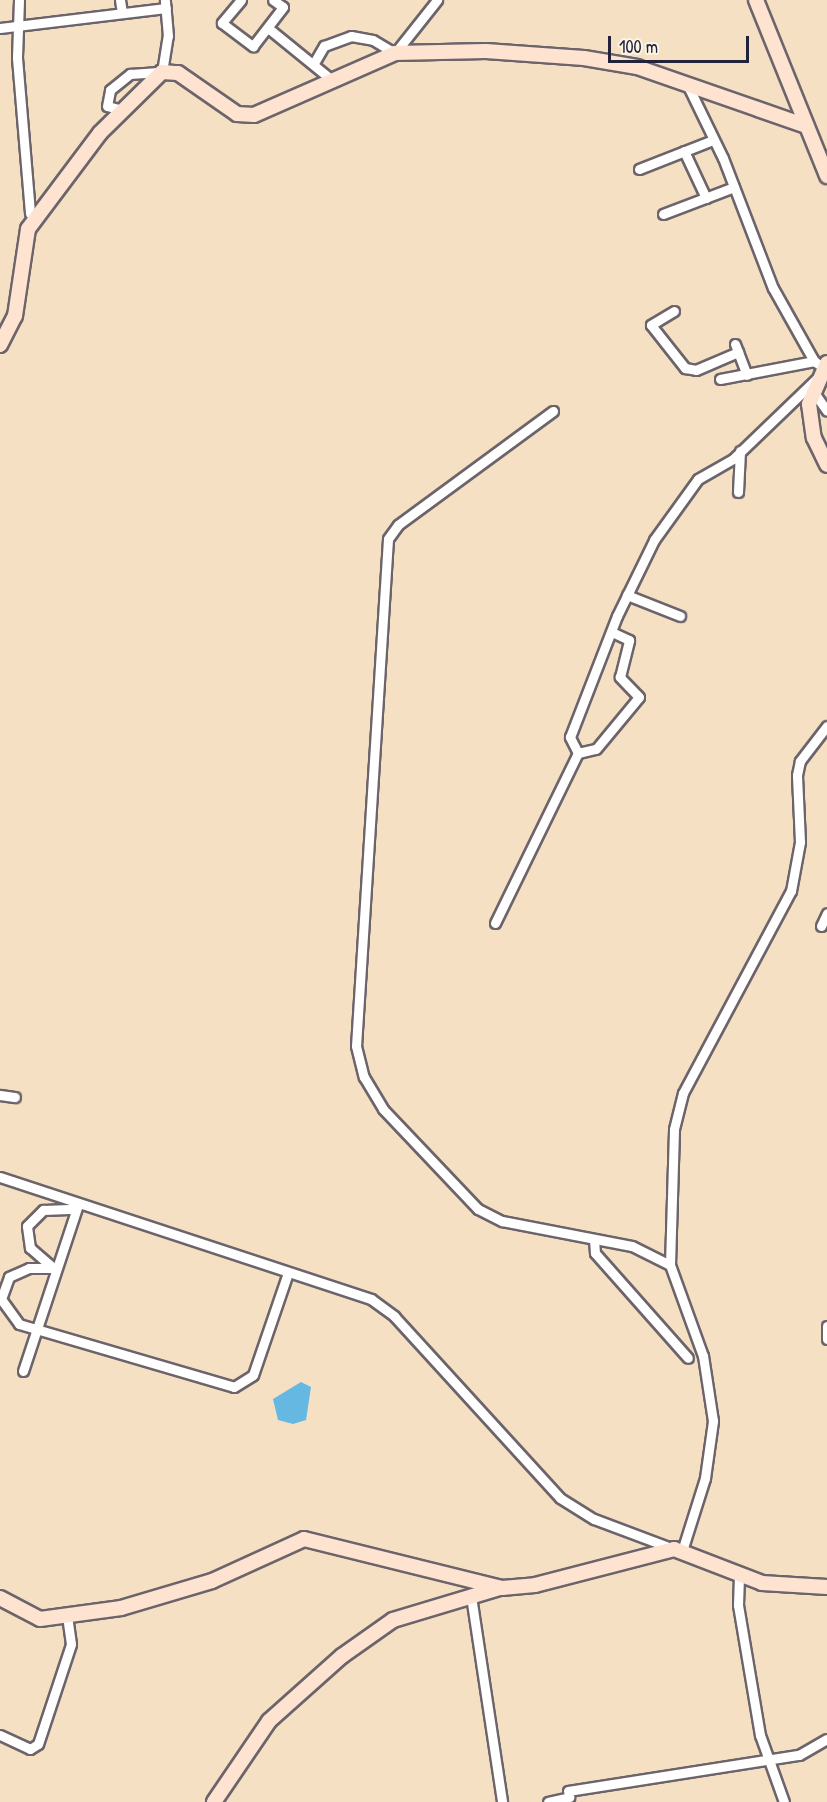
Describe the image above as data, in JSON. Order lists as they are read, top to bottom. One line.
{"scale_bar":"100 m"}
